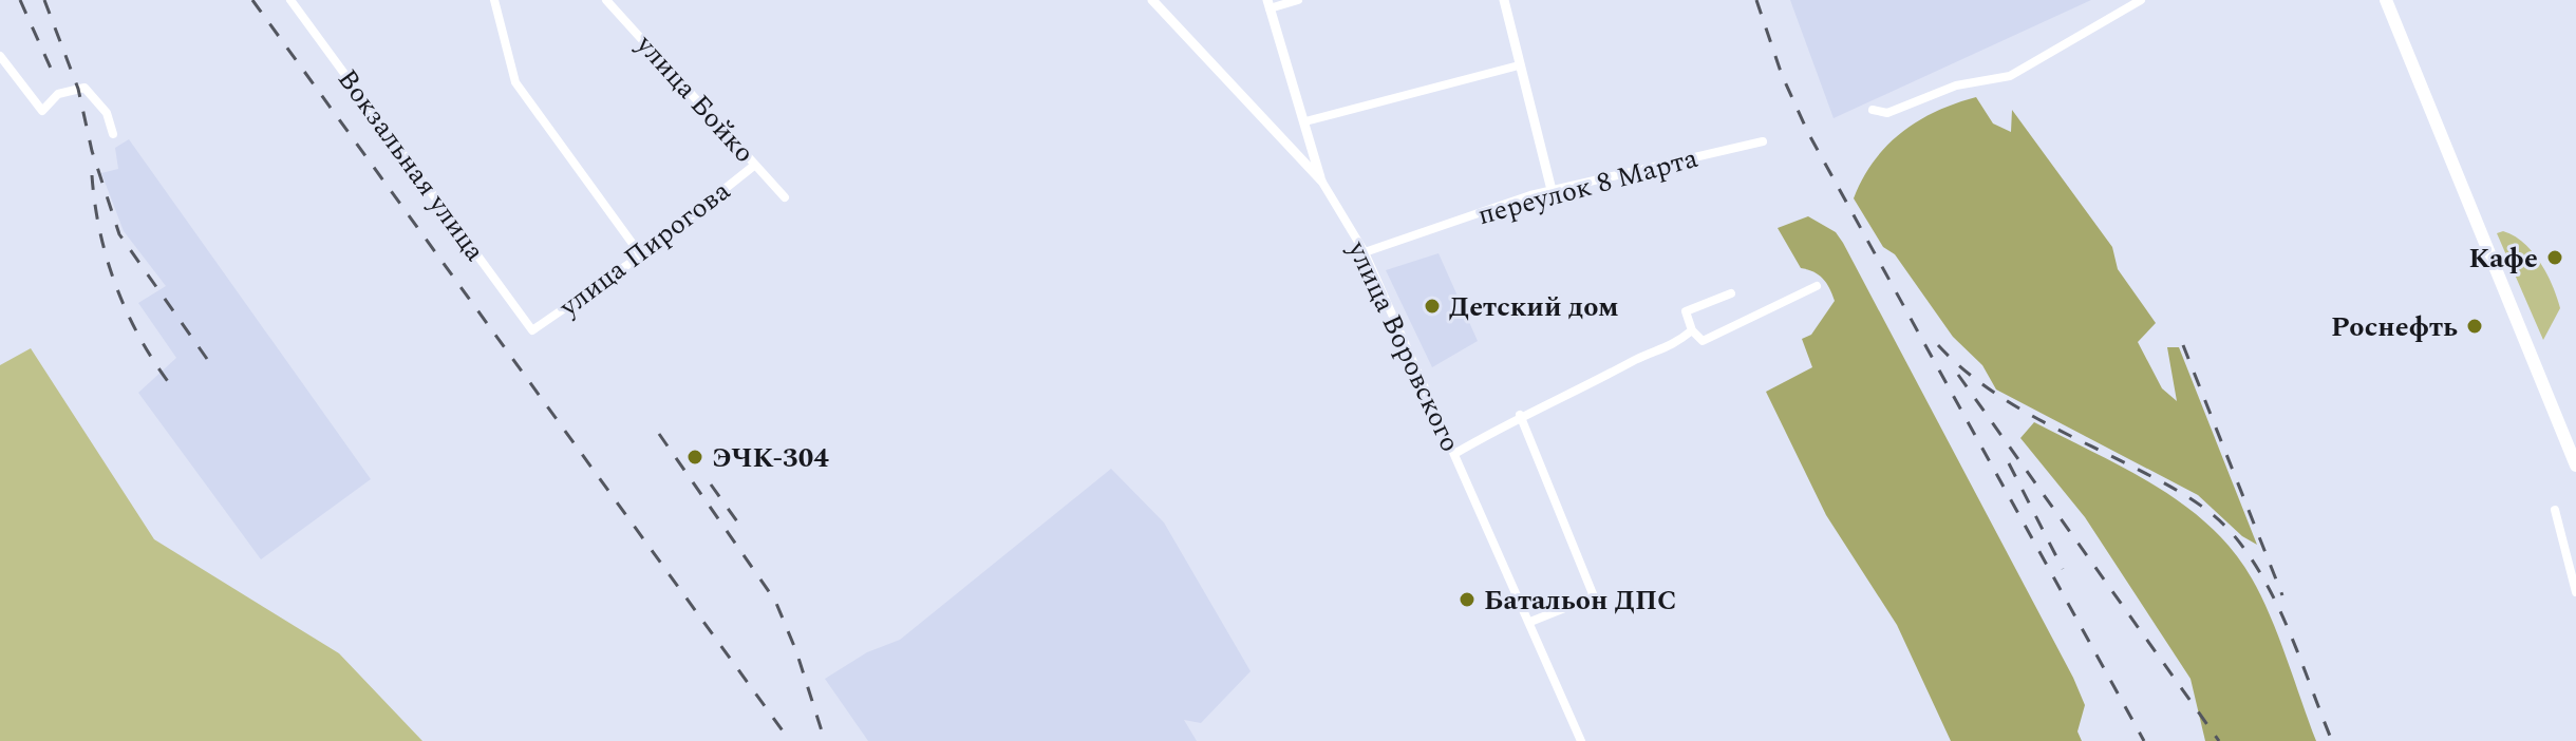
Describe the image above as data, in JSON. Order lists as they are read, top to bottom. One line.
{"streets":{"street":["улица Бойко","Вокзальная улица","переулок 8 Марта","улица Пирогова","улица Воровского"]},"crossings":[["улица Бойко","улица Пирогова"],["Вокзальная улица","улица Пирогова"],["переулок 8 Марта","улица Воровского"]],"places":["Кафе","Детский дом","Роснефть","ЭЧК-304","Батальон ДПС"]}
